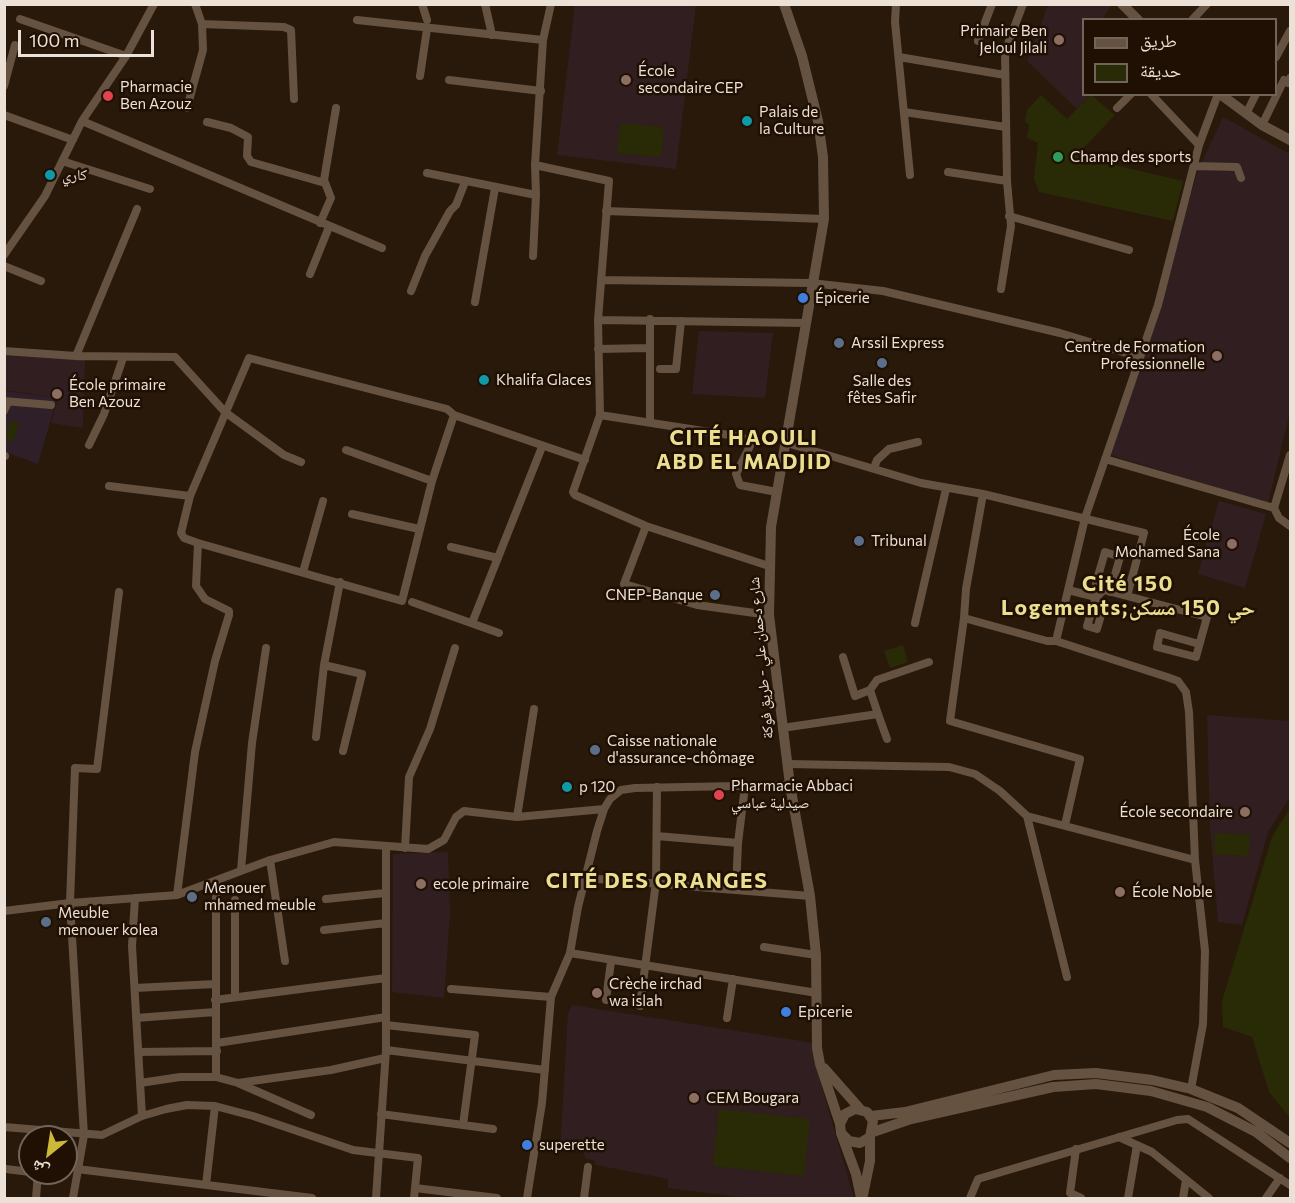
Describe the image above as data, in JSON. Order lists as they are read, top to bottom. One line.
{"streets":{"main road":["شارع دحمان علي - طريق فوكة"]},"districts":["CITÉ HAOULI ABD EL MADJID","Cité 150 Logements;حي 150 مسكن","CITÉ DES ORANGES"],"places":["Primaire Ben Jeloul Jilali","École secondaire CEP","Pharmacie Ben Azouz","Palais de la Culture","Champ des sports","كاري","Épicerie","Arssil Express","Centre de Formation Professionnelle","Salle des fêtes Safir","Khalifa Glaces","École primaire Ben Azouz","Tribunal","École Mohamed Sana","CNEP-Banque","Caisse nationale d'assurance-chômage","p 120","Pharmacie Abbaci صيدلية عباسي","École secondaire","ecole primaire","École Noble","Menouer mhamed meuble","Meuble menouer kolea","Crèche irchad wa islah","Epicerie","CEM Bougara","superette"],"legend":["طريق","حديقة"],"scale_bar":"100 m","north":"bottom left"}
